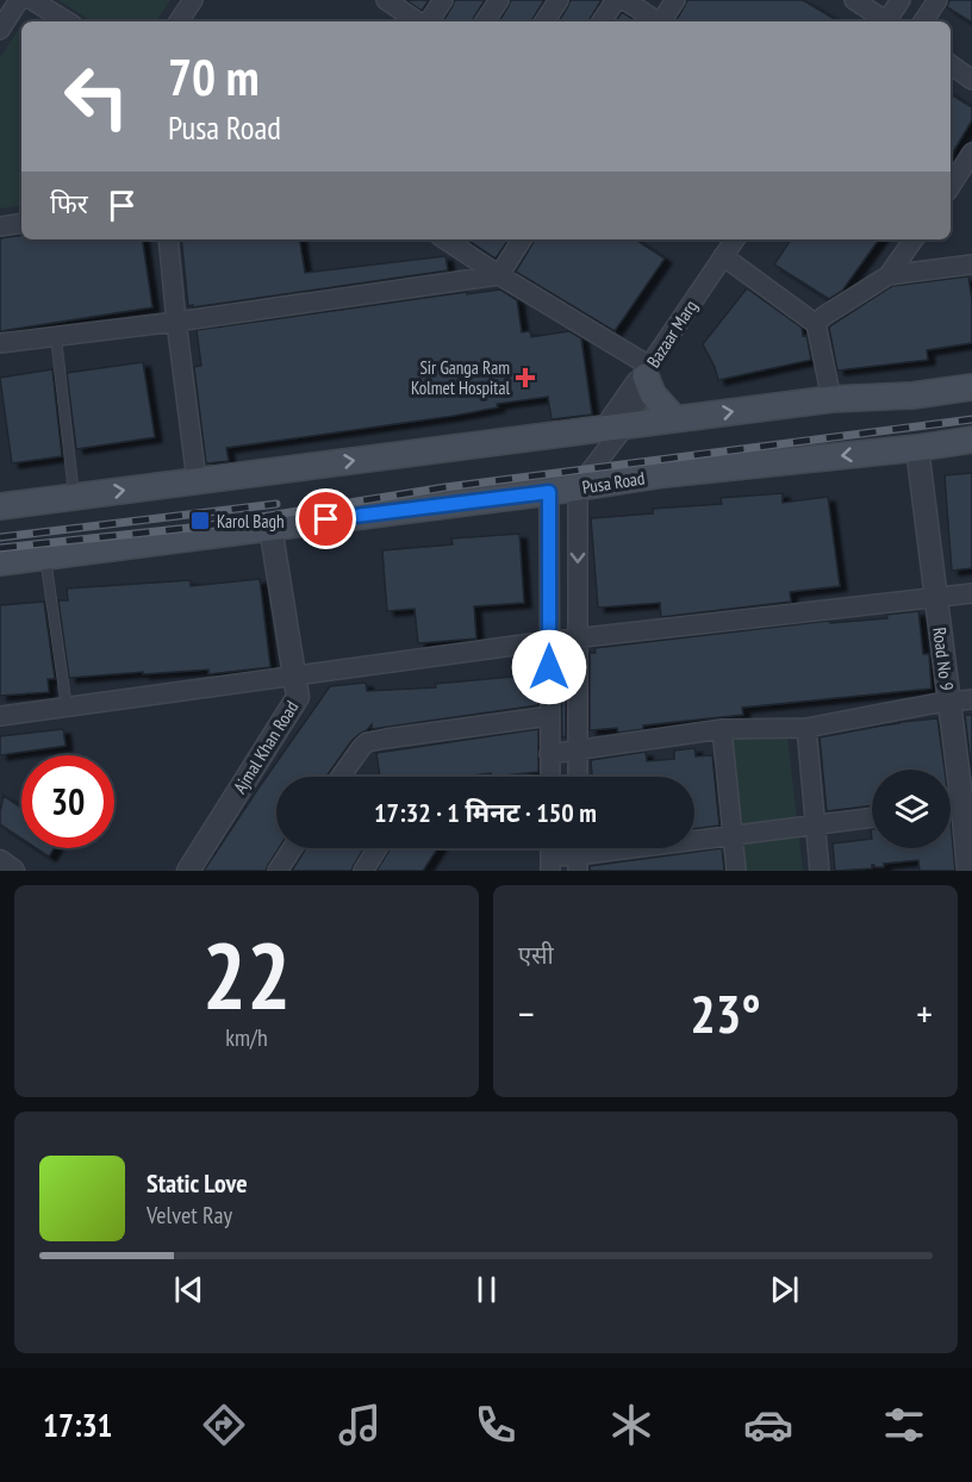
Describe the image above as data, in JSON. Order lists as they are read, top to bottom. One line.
{"streets":{"main road":["Pusa Road"],"street":["Bazaar Marg","Road No 9","Ajmal Khan Road"]},"crossings":[["Bazaar Marg","Pusa Road"],["Pusa Road","Road No 9"],["Pusa Road","Ajmal Khan Road"]],"places":{"health":["Sir Ganga Ram Kolmet Hospital"],"transit":["Karol Bagh"]},"page":{"turn":["70 m","Pusa Road"],"then":"फिर","limit":"30","trip":"17:32 · 1 मिनट · 150 m","tile":[["22","km/h"],"एसी"],"heat":["−","23°","+"],"song":["Static Love","Velvet Ray"],"tabs":"17:31"}}
